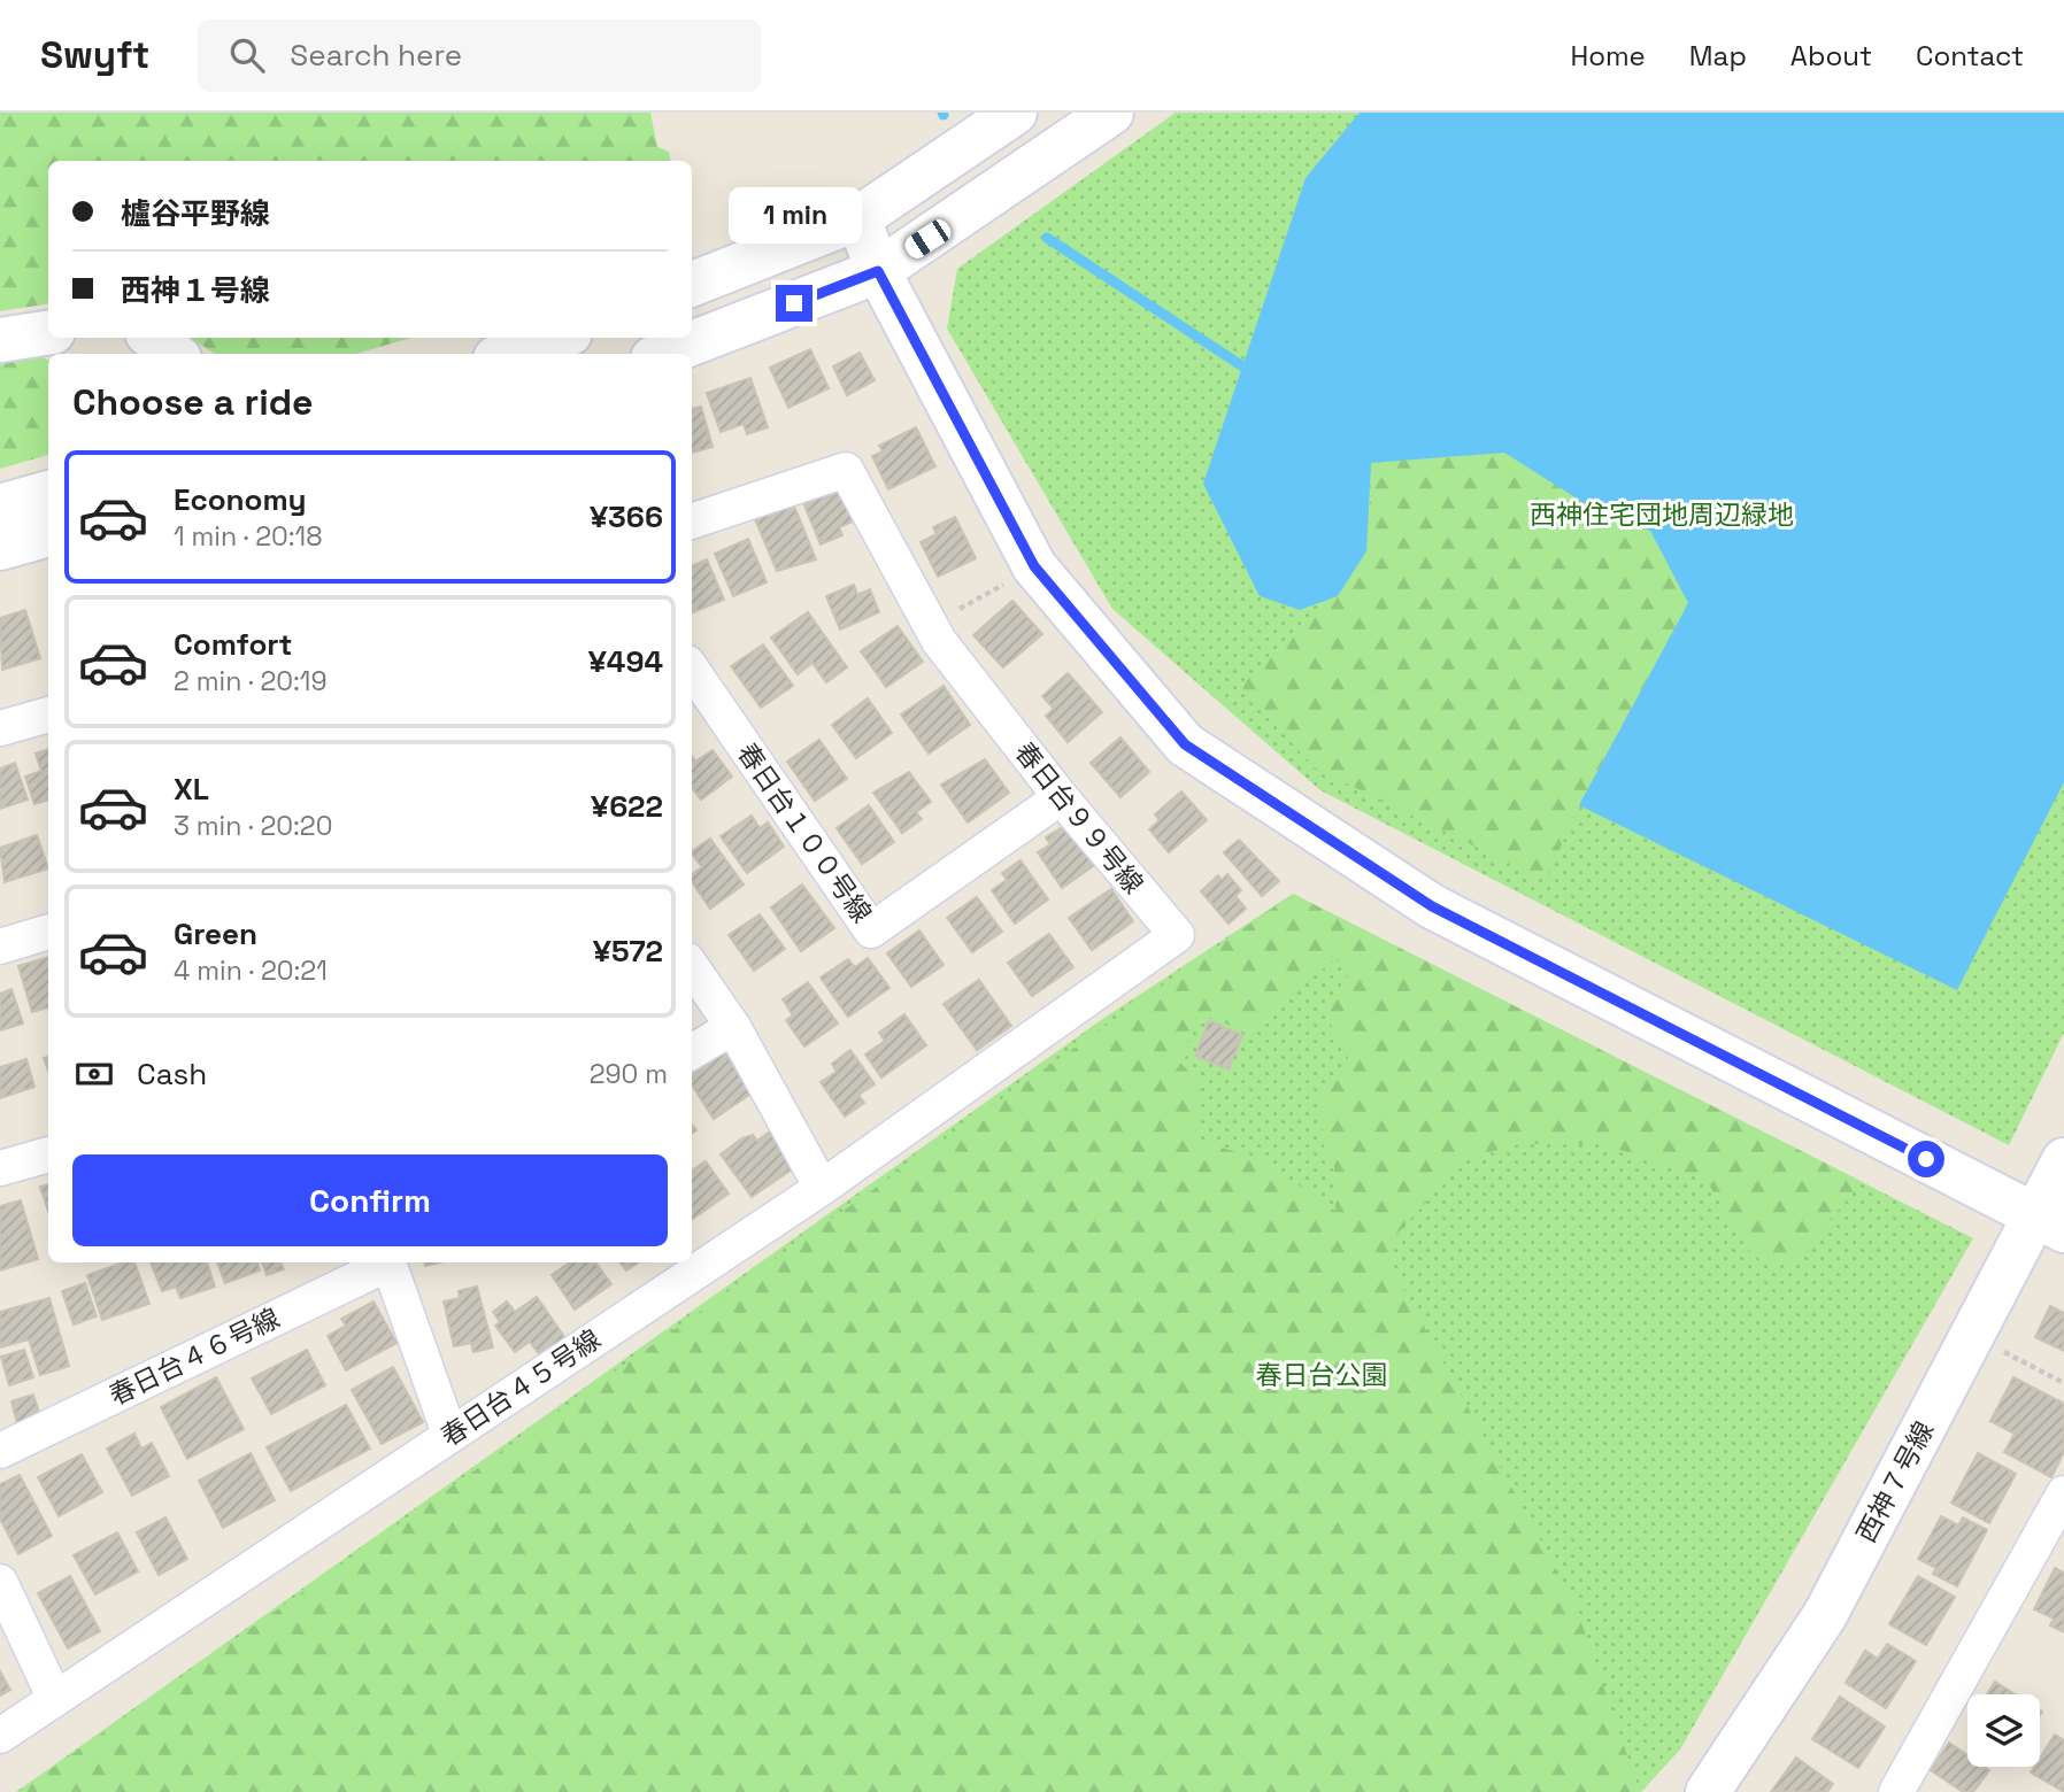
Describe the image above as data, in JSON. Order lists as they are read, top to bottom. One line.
{"streets":{"street":["春日台９９号線","春日台１００号線","春日台４６号線","春日台４５号線","西神７号線"]},"crossings":[["春日台９９号線","春日台１００号線"],["春日台９９号線","春日台４５号線"]],"parks":["西神住宅団地周辺緑地","春日台公園"],"page":{"header":"Swyft","search":"Search here","nav":["Home","Map","About","Contact"],"banner":["櫨谷平野線","西神１号線"],"bubble":"1 min","heading":"Choose a ride","list":[{"name":"Economy","note":"1 min · 20:18","value":"¥366"},{"name":"Comfort","note":"2 min · 20:19","value":"¥494"},{"name":"XL","note":"3 min · 20:20","value":"¥622"},{"name":"Green","note":"4 min · 20:21","value":"¥572"}],"pay":["Cash","290 m"],"buttons":"Confirm"}}
